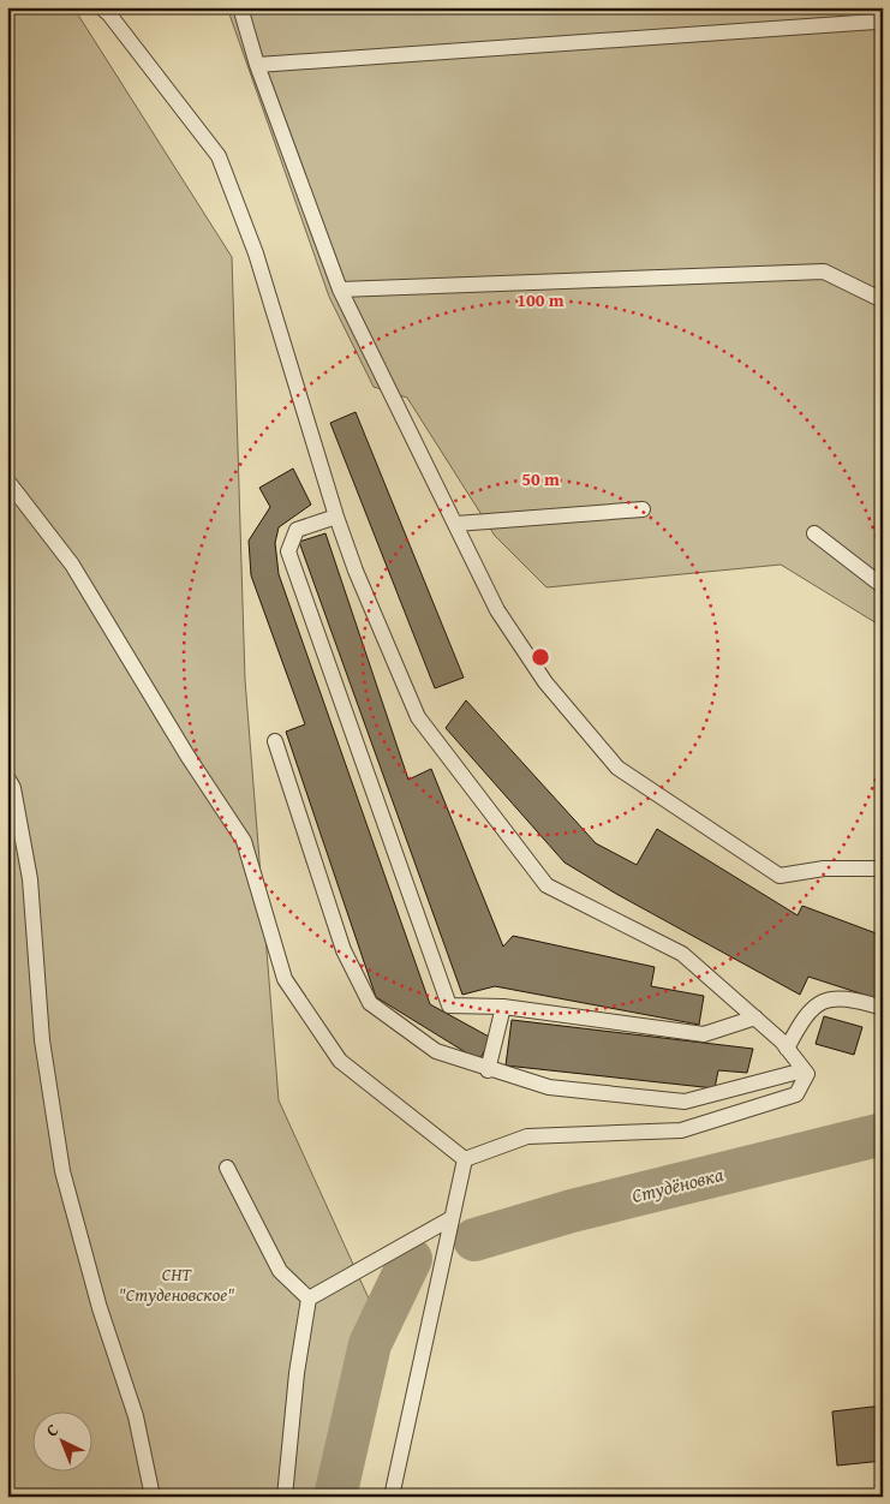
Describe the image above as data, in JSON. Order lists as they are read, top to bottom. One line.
{"water":["Студёновка"],"parks":["СНТ \"Студеновское\""],"north":"top left","rings":["100 m","50 m"]}
